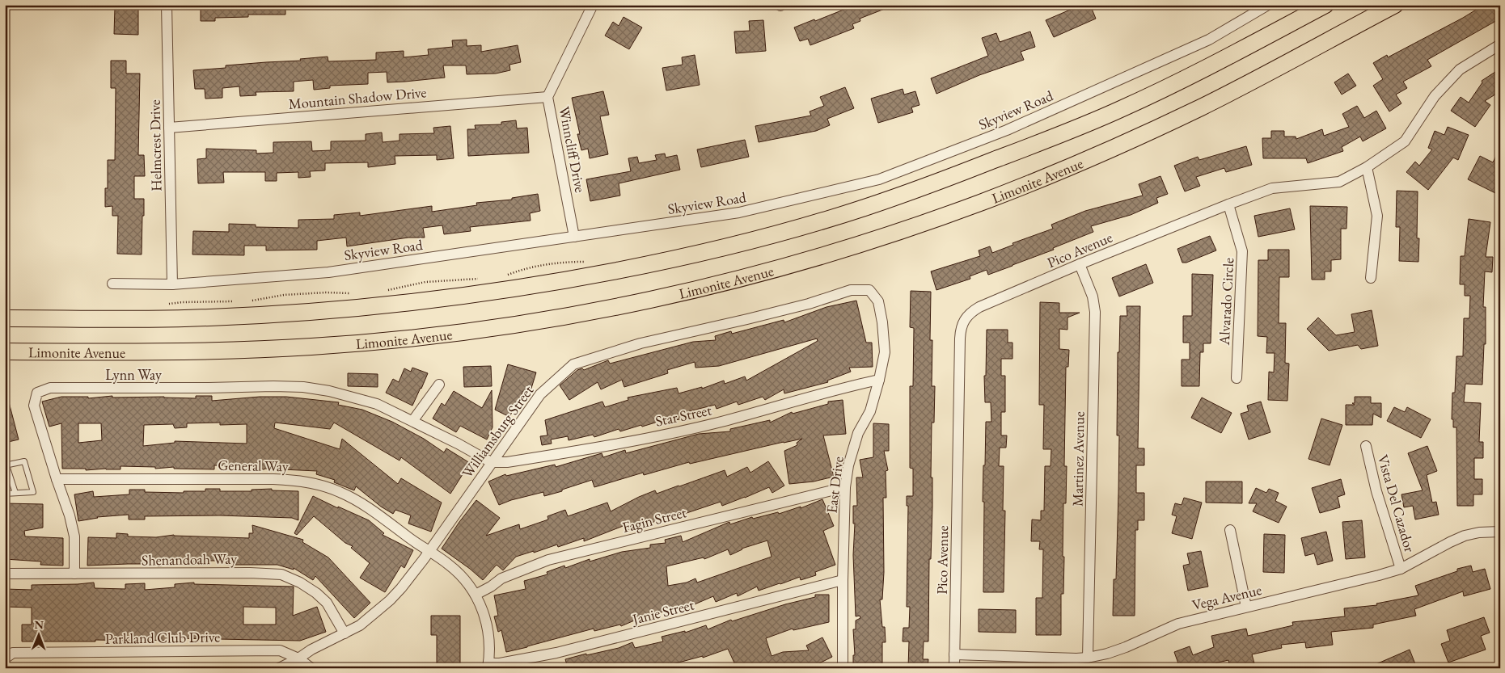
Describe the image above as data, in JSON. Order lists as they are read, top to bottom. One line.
{"streets":{"main road":["Limonite Avenue"],"street":["Mountain Shadow Drive","Skyview Road","Helmcrest Drive","Winncliff Drive","Pico Avenue","Alvarado Circle","Lynn Way","Star Street","Williamsburg Street","Martinez Avenue","General Way","East Drive","Vista Del Cazador","Fagin Street","Shenandoah Way","Vega Avenue","Janie Street","Parkland Club Drive"]},"crossings":[["Mountain Shadow Drive","Helmcrest Drive"],["Mountain Shadow Drive","Winncliff Drive"],["Skyview Road","Helmcrest Drive"],["Skyview Road","Winncliff Drive"],["Pico Avenue","Alvarado Circle"],["Pico Avenue","Martinez Avenue"],["Pico Avenue","Vega Avenue"],["Lynn Way","Star Street"],["Lynn Way","Williamsburg Street"],["Lynn Way","General Way"],["Lynn Way","Shenandoah Way"],["Star Street","Williamsburg Street"],["Star Street","East Drive"],["Williamsburg Street","General Way"],["Williamsburg Street","East Drive"],["Williamsburg Street","Shenandoah Way"],["Williamsburg Street","Parkland Club Drive"],["Martinez Avenue","Vega Avenue"],["General Way","Fagin Street"],["General Way","Janie Street"],["East Drive","Fagin Street"],["East Drive","Janie Street"],["Vista Del Cazador","Vega Avenue"]],"north":"top"}
